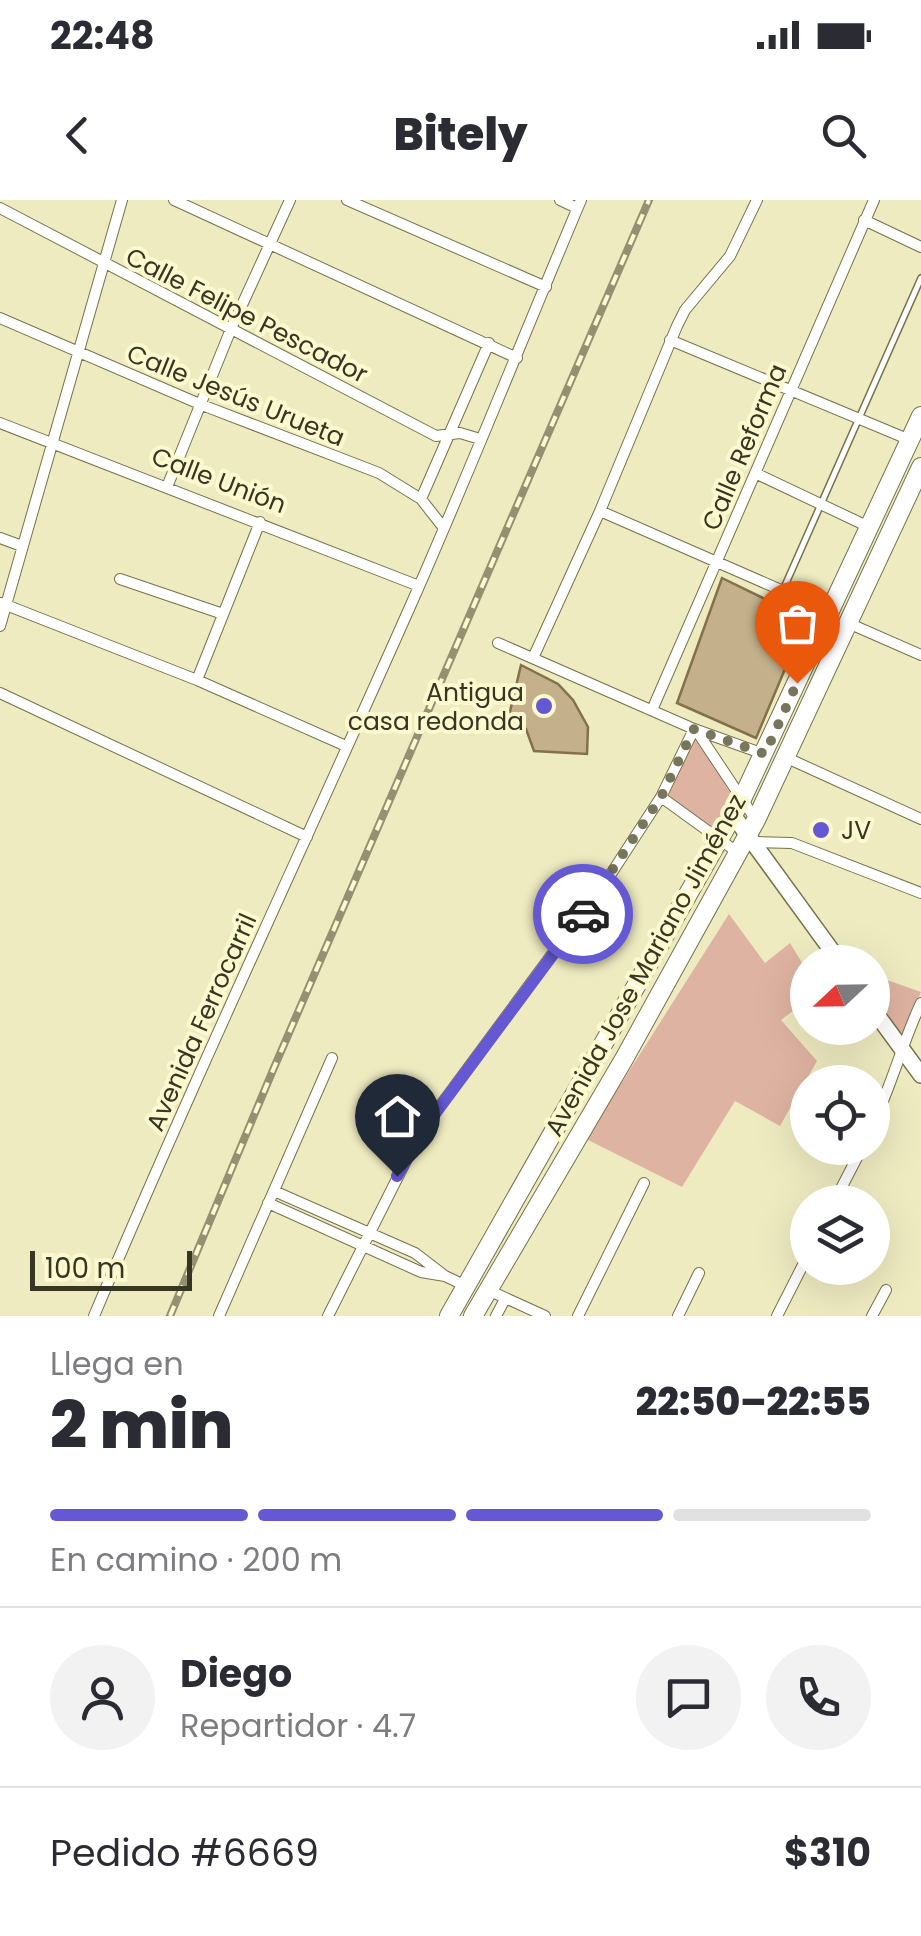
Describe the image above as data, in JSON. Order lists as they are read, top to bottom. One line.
{"streets":{"highway":["Avenida Jose Mariano Jiménez"],"street":["Calle Felipe Pescador","Calle Jesús Urueta","Calle Reforma","Calle Unión","Avenida Ferrocarril"]},"crossings":[["Calle Felipe Pescador","Avenida Ferrocarril"],["Calle Jesús Urueta","Avenida Ferrocarril"],["Calle Unión","Avenida Ferrocarril"]],"places":["Antigua casa redonda","JV"],"scale_bar":"100 m","north":"left","page":{"status":"22:48","header":"Bitely","scale":"100 m","heading":["2 min","Llega en","22:50–22:55"],"panel":["Diego","Repartidor · 4.7","Pedido #6669","$310"],"bar":"En camino · 200 m"}}
